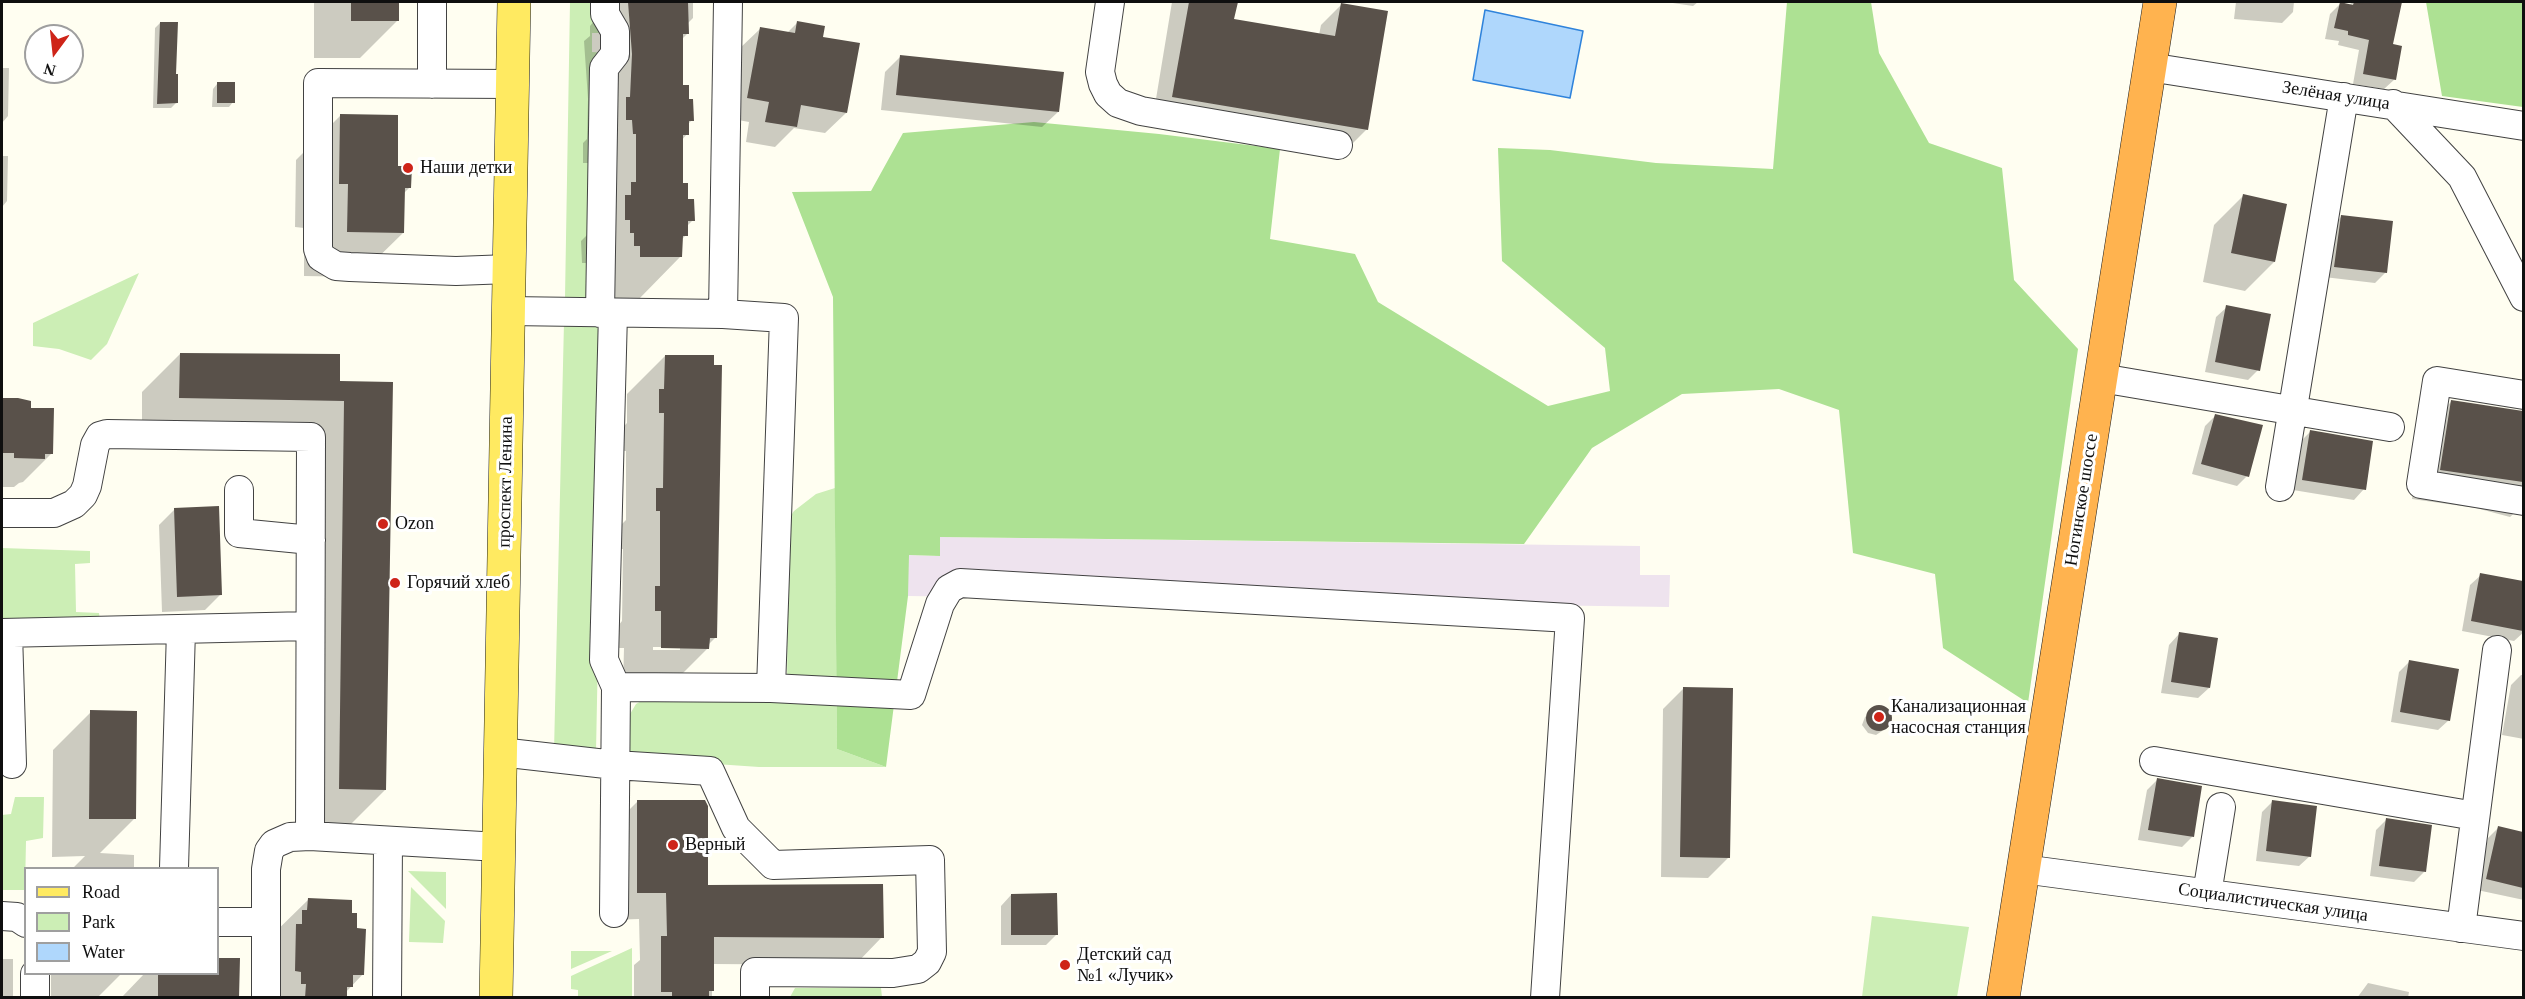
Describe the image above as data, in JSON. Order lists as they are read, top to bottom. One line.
{"streets":{"highway":["Ногинское шоссе"],"main road":["проспект Ленина"],"street":["Зелёная улица","Социалистическая улица"]},"crossings":[["Зелёная улица","Ногинское шоссе"],["Ногинское шоссе","Социалистическая улица"]],"places":["Наши детки","Ozon","Горячий хлеб","Канализационная насосная станция","Верный","Детский сад №1 «Лучик»"],"legend":["Road","Park","Water"],"north":"bottom"}
